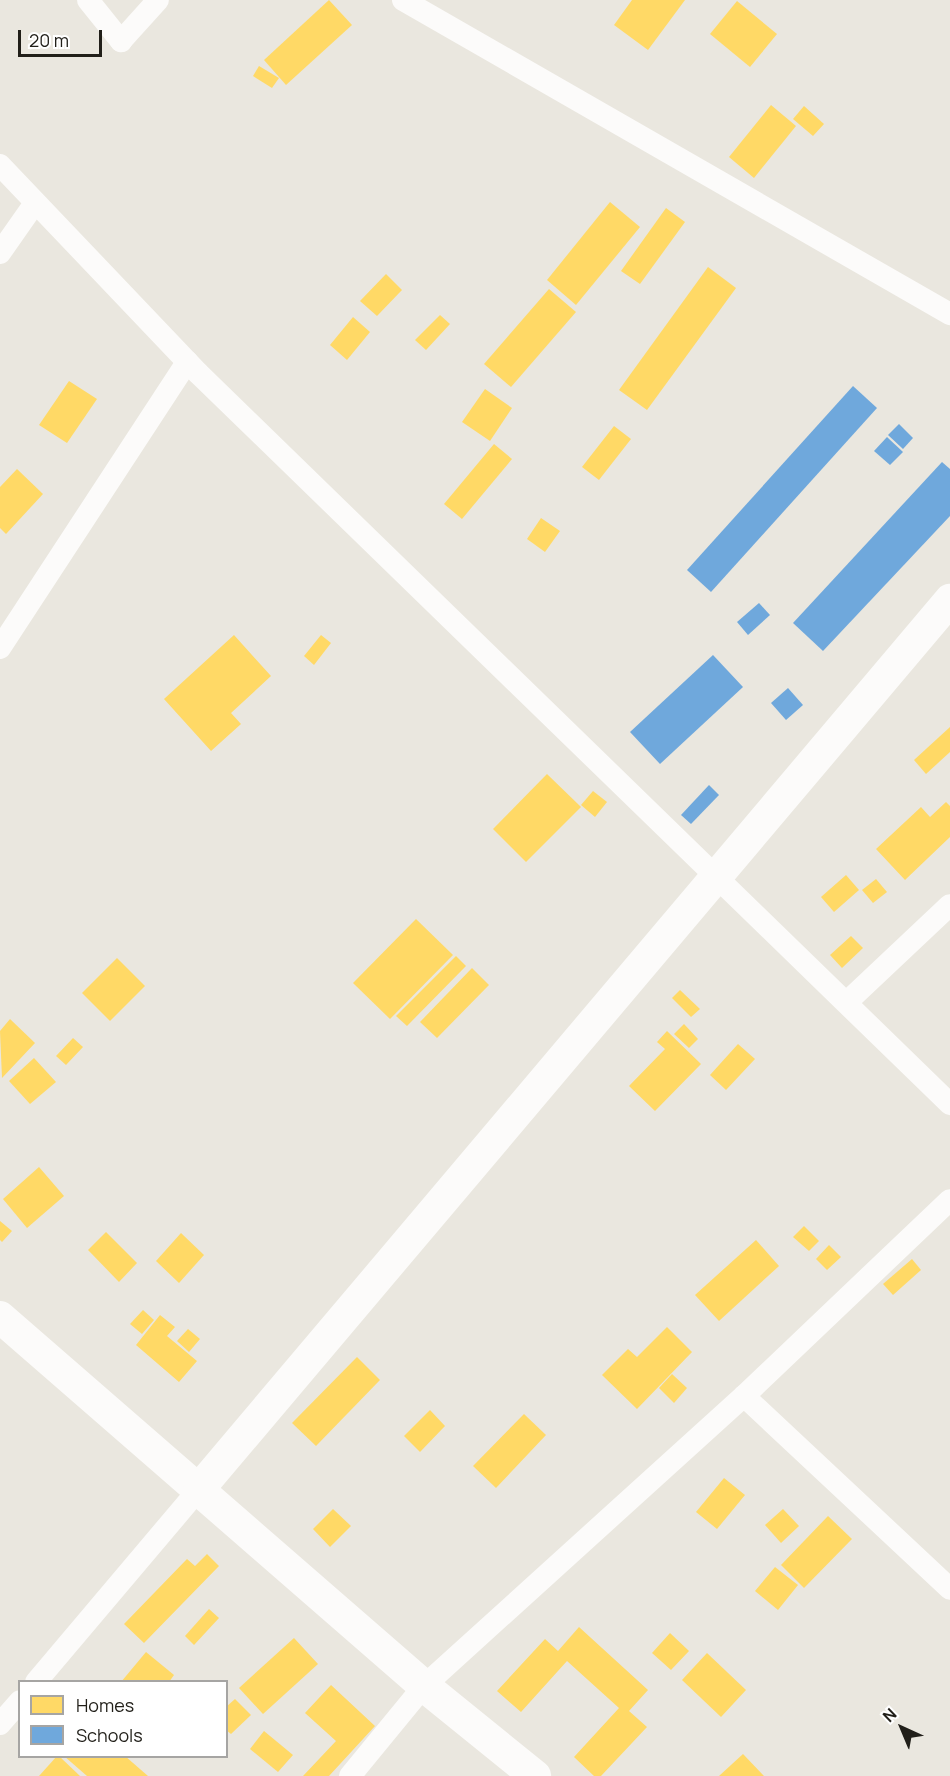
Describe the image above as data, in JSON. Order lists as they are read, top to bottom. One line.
{"legend":["Homes","Schools"],"scale_bar":"20 m","north":"top left"}
